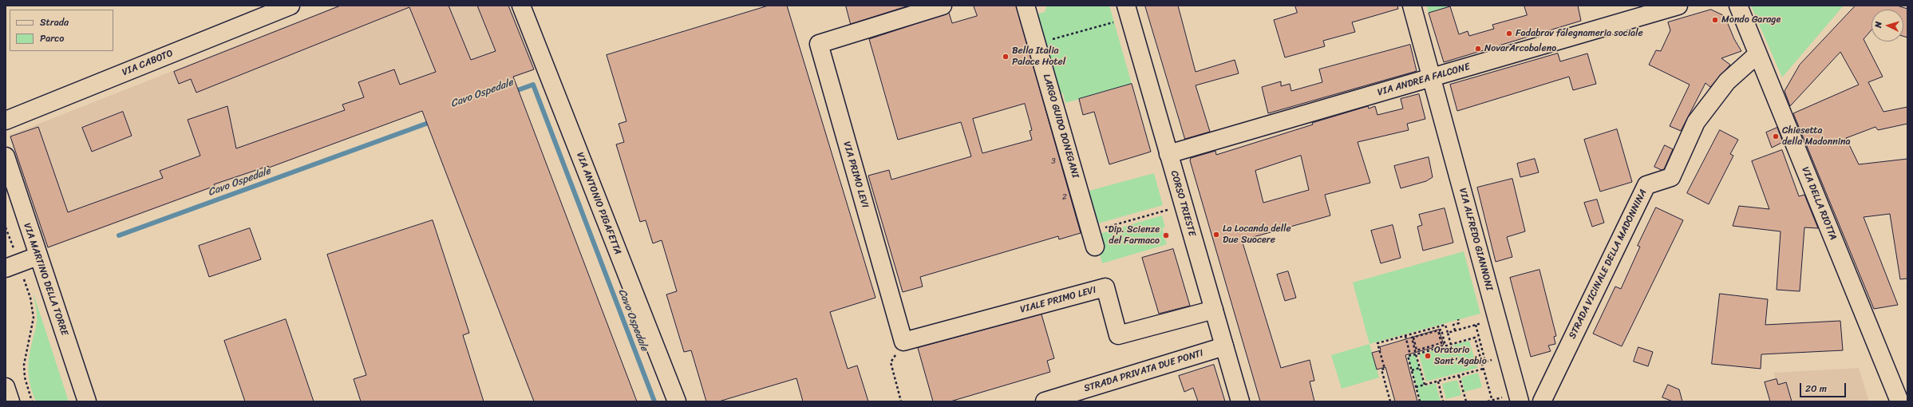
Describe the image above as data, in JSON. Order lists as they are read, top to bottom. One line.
{"streets":{"street":["VIA CABOTO","VIA ANDREA FALCONE","LARGO GUIDO DONEGANI","VIA PRIMO LEVI","VIA ANTONIO PIGAFETTA","CORSO TRIESTE","VIA DELLA RIOTTA","VIA ALFREDO GIANNONI","STRADA VICINALE DELLA MADONNINA","VIA MARTINO DELLA TORRE","VIALE PRIMO LEVI","STRADA PRIVATA DUE PONTI"]},"crossings":[["VIA ANDREA FALCONE","CORSO TRIESTE"],["VIA ANDREA FALCONE","VIA ALFREDO GIANNONI"],["VIA PRIMO LEVI","VIALE PRIMO LEVI"],["CORSO TRIESTE","VIALE PRIMO LEVI"],["CORSO TRIESTE","STRADA PRIVATA DUE PONTI"],["VIA DELLA RIOTTA","STRADA VICINALE DELLA MADONNINA"]],"water":["Cavo Ospedale"],"places":["Mondo Garage","Fadabrav falegnameria sociale","NovarArcobaleno","Bella Italia Palace Hotel","Chiesetta della Madonnina","La Locanda delle Due Suocere","Dip. Scienze del Farmaco","Oratorio Sant'Agabio"],"house_numbers":["3","2"],"legend":["Strada","Parco"],"scale_bar":"20 m","north":"left"}
